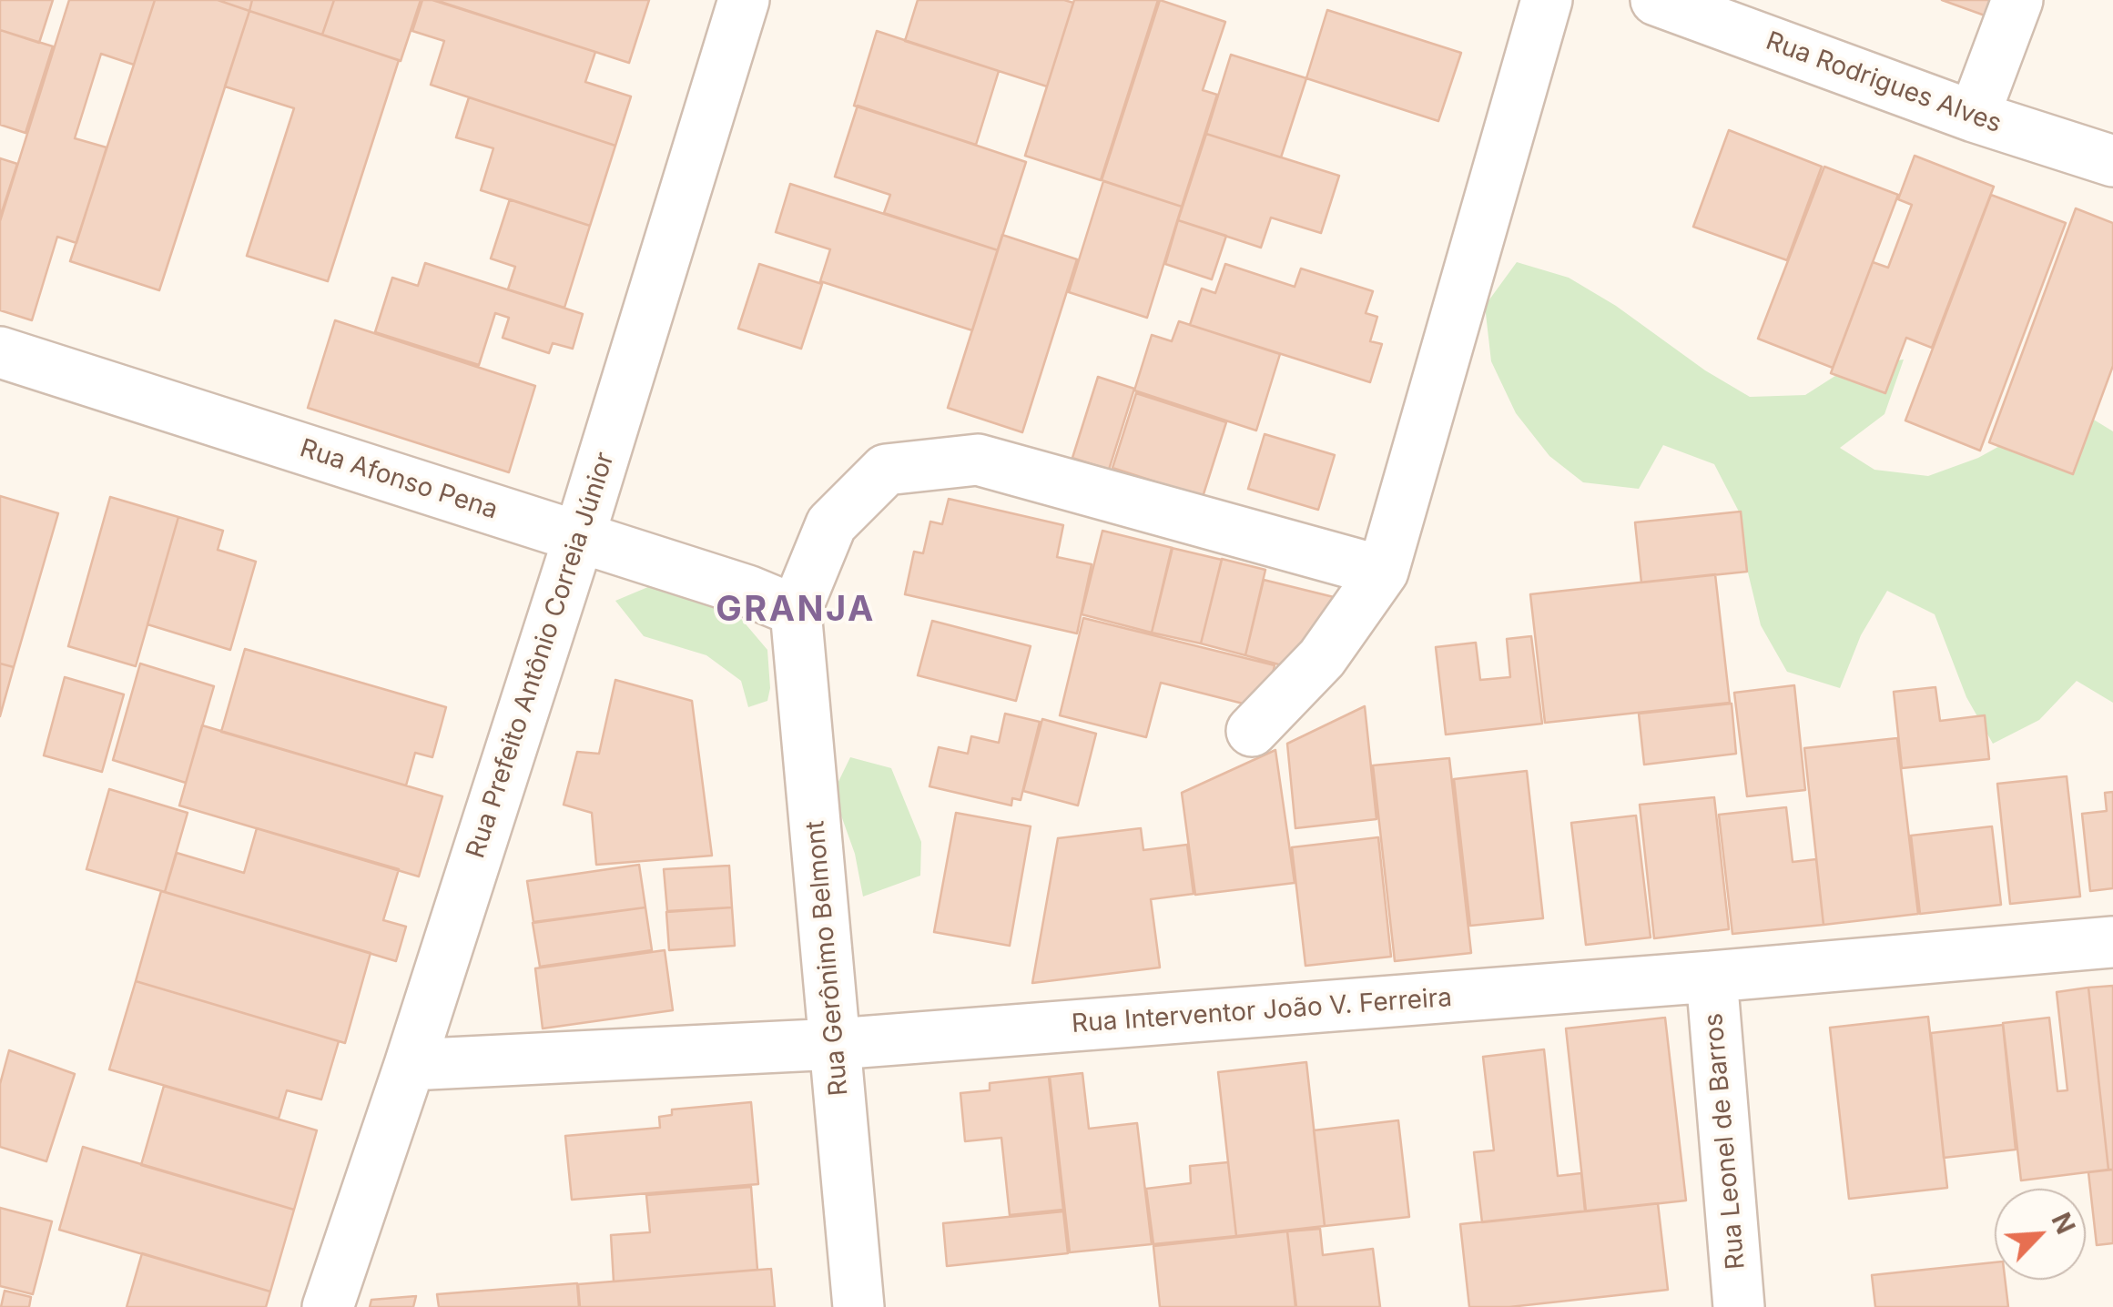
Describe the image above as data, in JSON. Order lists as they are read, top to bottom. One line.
{"streets":{"street":["Rua Rodrigues Alves","Rua Afonso Pena","Rua Prefeito Antônio Correia Júnior","Rua Gerônimo Belmont","Rua Interventor João V. Ferreira","Rua Leonel de Barros"]},"crossings":[["Rua Afonso Pena","Rua Prefeito Antônio Correia Júnior"],["Rua Afonso Pena","Rua Gerônimo Belmont"],["Rua Prefeito Antônio Correia Júnior","Rua Interventor João V. Ferreira"],["Rua Gerônimo Belmont","Rua Interventor João V. Ferreira"],["Rua Interventor João V. Ferreira","Rua Leonel de Barros"]],"districts":["GRANJA"],"north":"top right"}
